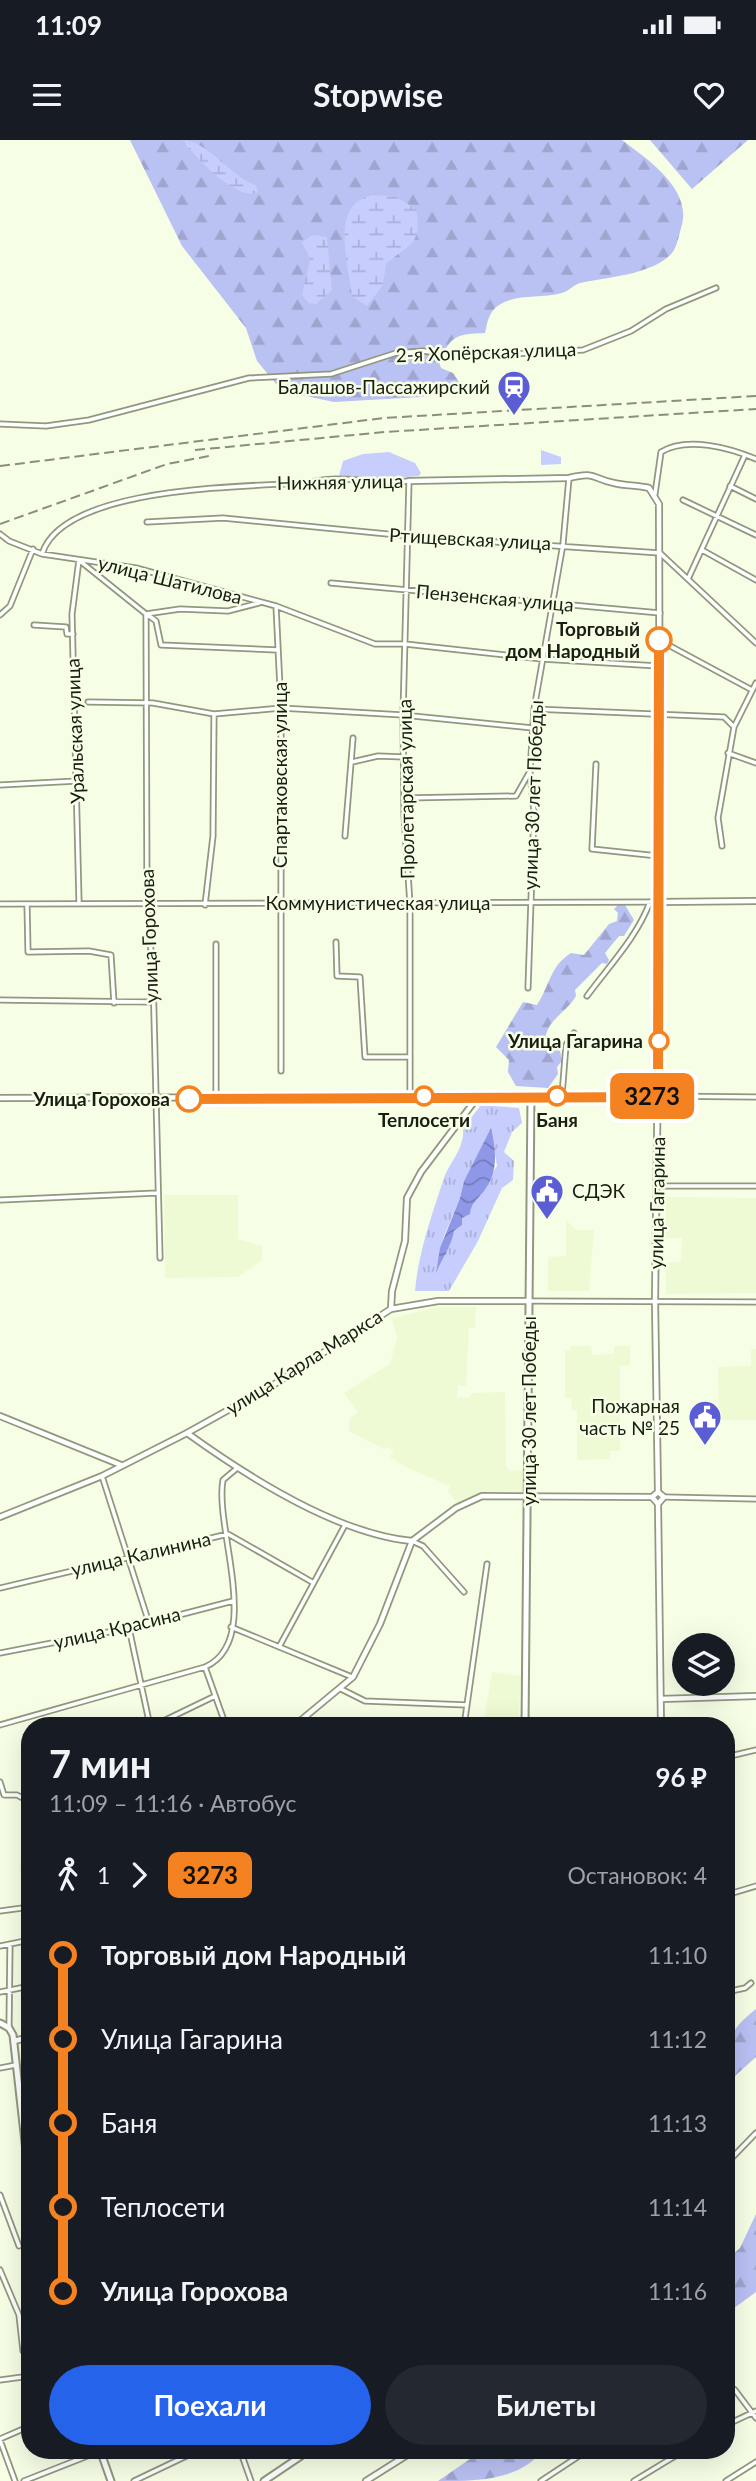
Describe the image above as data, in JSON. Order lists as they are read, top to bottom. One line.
{"streets":{"main road":["улица 30 лет Победы"],"street":["2-я Хопёрская улица","Нижняя улица","Ртищевская улица","улица Шатилова","Пензенская улица","Уральская улица","Спартаковская улица","Пролетарская улица","Коммунистическая улица","улица Горохова","улица Гагарина","улица Карла Маркса","улица Калинина","улица Красина"]},"crossings":[["Нижняя улица","улица Шатилова"],["Нижняя улица","Пролетарская улица"],["Нижняя улица","улица 30 лет Победы"],["Нижняя улица","улица Гагарина"],["Ртищевская улица","Пролетарская улица"],["Ртищевская улица","улица 30 лет Победы"],["Ртищевская улица","улица Гагарина"],["улица Шатилова","Уральская улица"],["улица Шатилова","Спартаковская улица"],["улица Шатилова","Пролетарская улица"],["улица Шатилова","улица 30 лет Победы"],["улица Шатилова","улица Горохова"],["улица Шатилова","улица Гагарина"],["Пензенская улица","Пролетарская улица"],["Пензенская улица","улица 30 лет Победы"],["Пензенская улица","улица Гагарина"],["Уральская улица","Коммунистическая улица"],["Спартаковская улица","Коммунистическая улица"],["Пролетарская улица","Коммунистическая улица"],["улица 30 лет Победы","Коммунистическая улица"],["улица 30 лет Победы","улица Карла Маркса"],["Коммунистическая улица","улица Горохова"],["Коммунистическая улица","улица Гагарина"],["улица Гагарина","улица Карла Маркса"]],"places":{"station":["Балашов-Пассажирский"],"other":["Торговый дом Народный","Улица Гагарина","Теплосети","Баня","Улица Горохова"],"public building":["СДЭК","Пожарная часть № 25"]},"lines":["bus line 3273"],"page":{"status":"11:09","header":"Stopwise","on_map":"3273","heading":["7 мин","11:09 – 11:16 · Автобус","96 ₽"],"legs":["1","3273","Остановок: 4"],"list":[{"name":"Торговый дом Народный","value":"11:10"},{"name":"Улица Гагарина","value":"11:12"},{"name":"Баня","value":"11:13"},{"name":"Теплосети","value":"11:14"},{"name":"Улица Горохова","value":"11:16"}],"buttons":["Поехали","Билеты"]}}
